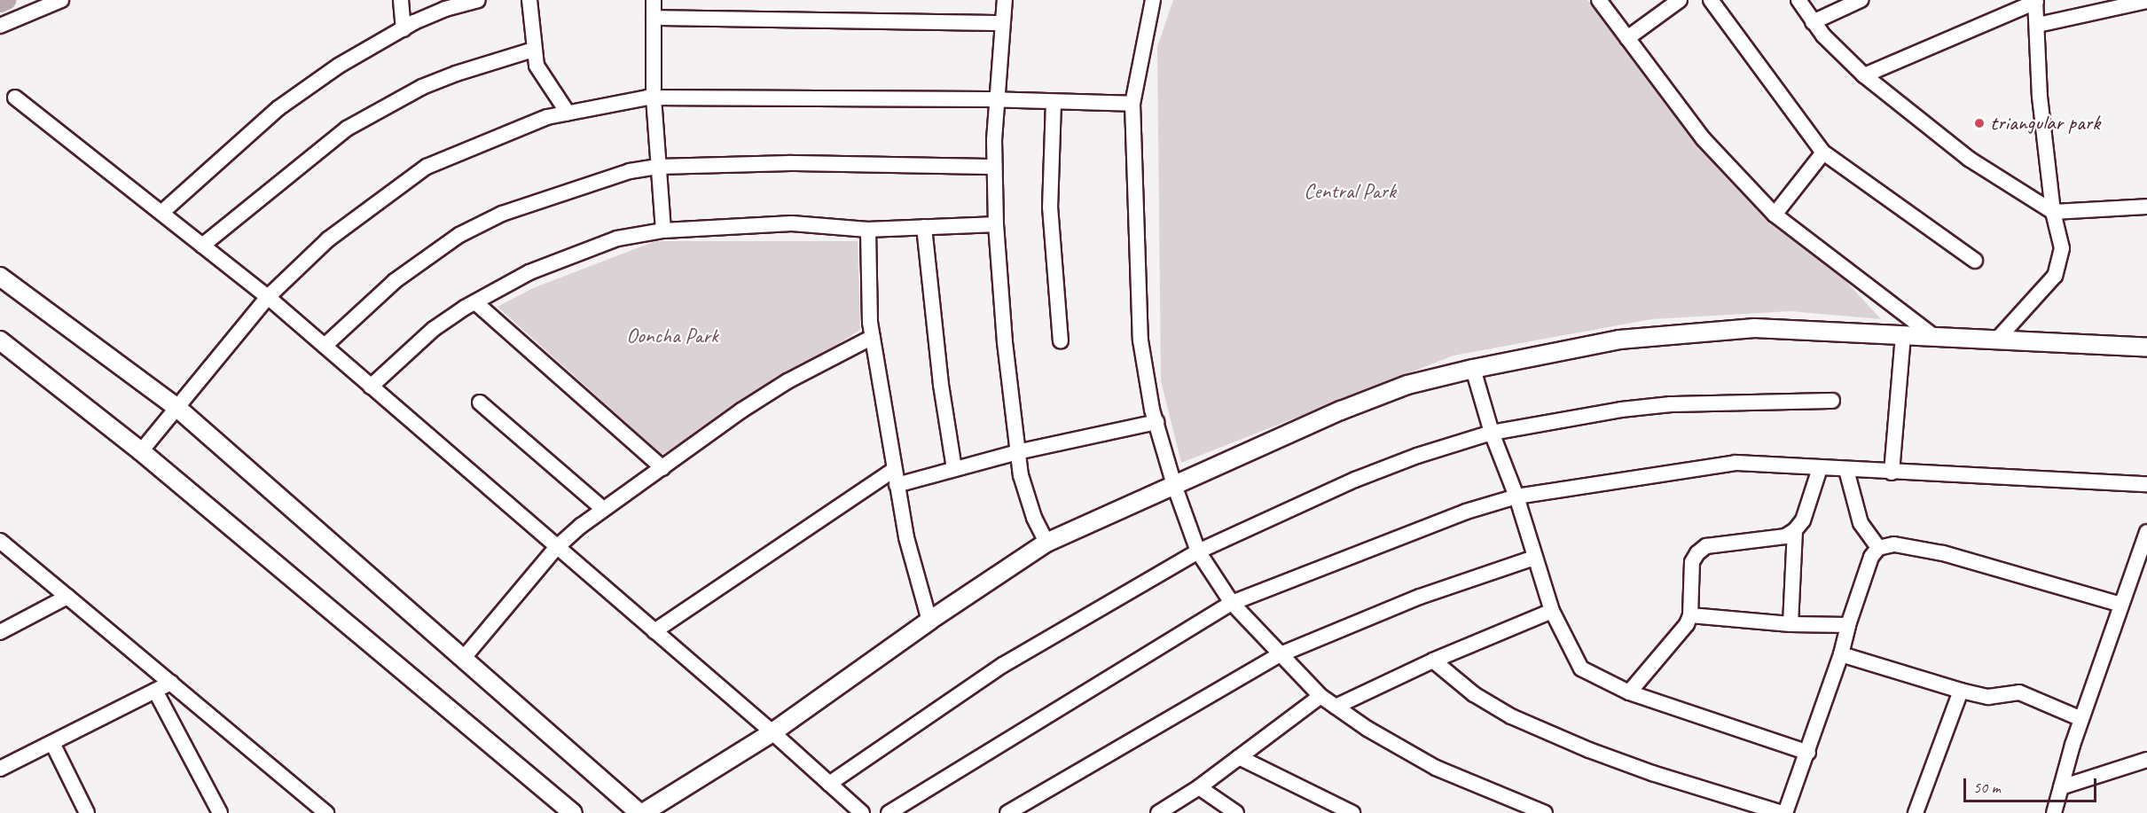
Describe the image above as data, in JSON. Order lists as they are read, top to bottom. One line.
{"parks":["Central Park","Ooncha Park"],"places":["triangular park"],"scale_bar":"50 m"}
